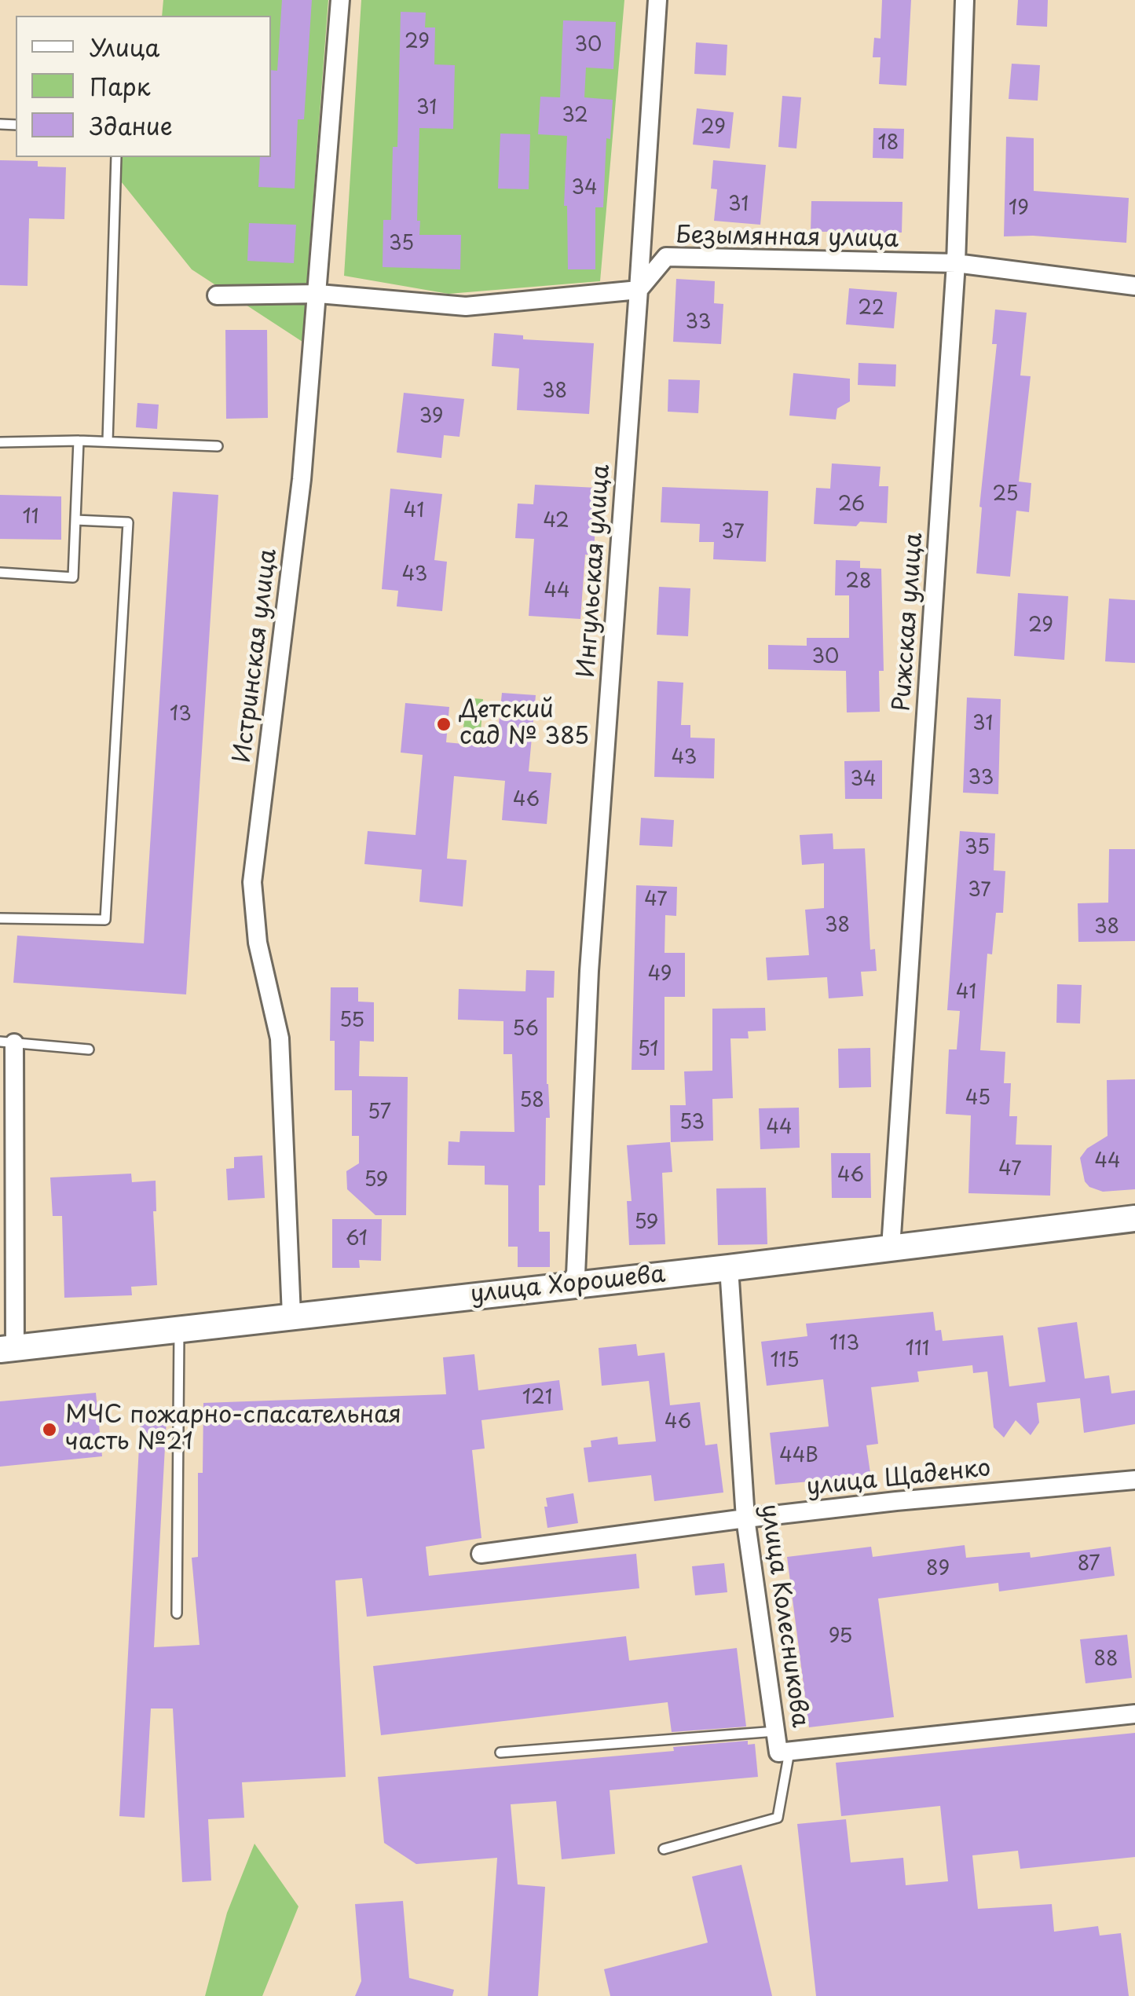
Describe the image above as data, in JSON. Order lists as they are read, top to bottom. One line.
{"streets":{"main road":["улица Хорошева"],"street":["Безымянная улица","Ингульская улица","Рижская улица","Истринская улица","улица Щаденко","улица Колесникова"]},"crossings":[["Безымянная улица","Ингульская улица"],["Безымянная улица","Рижская улица"],["Ингульская улица","улица Хорошева"],["Рижская улица","улица Хорошева"],["Истринская улица","улица Хорошева"],["улица Хорошева","улица Колесникова"],["улица Щаденко","улица Колесникова"]],"places":["Детский сад № 385","МЧС пожарно-спасательная часть №21"],"house_numbers":["29","30","31","32","29","18","34","31","19","35","22","33","38","39","25","26","41","11","42","37","43","28","44","29","30","13","31","43","33","34","46","35","37","47","38","38","49","41","55","56","51","45","58","57","53","44","44","47","46","59","59","61","113","111","115","121","46","44В","87","89","95","88"],"legend":["Улица","Парк","Здание"]}
